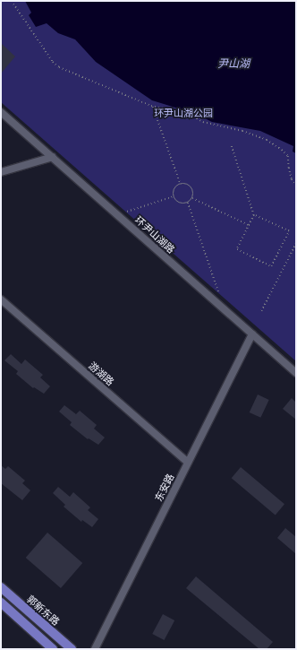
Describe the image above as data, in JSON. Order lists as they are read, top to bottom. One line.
{"streets":{"main road":["郭新东路"],"street":["环尹山湖路","游湖路","东安路"]},"crossings":[["环尹山湖路","东安路"],["游湖路","东安路"]],"water":["尹山湖"],"parks":["环尹山湖公园"]}
